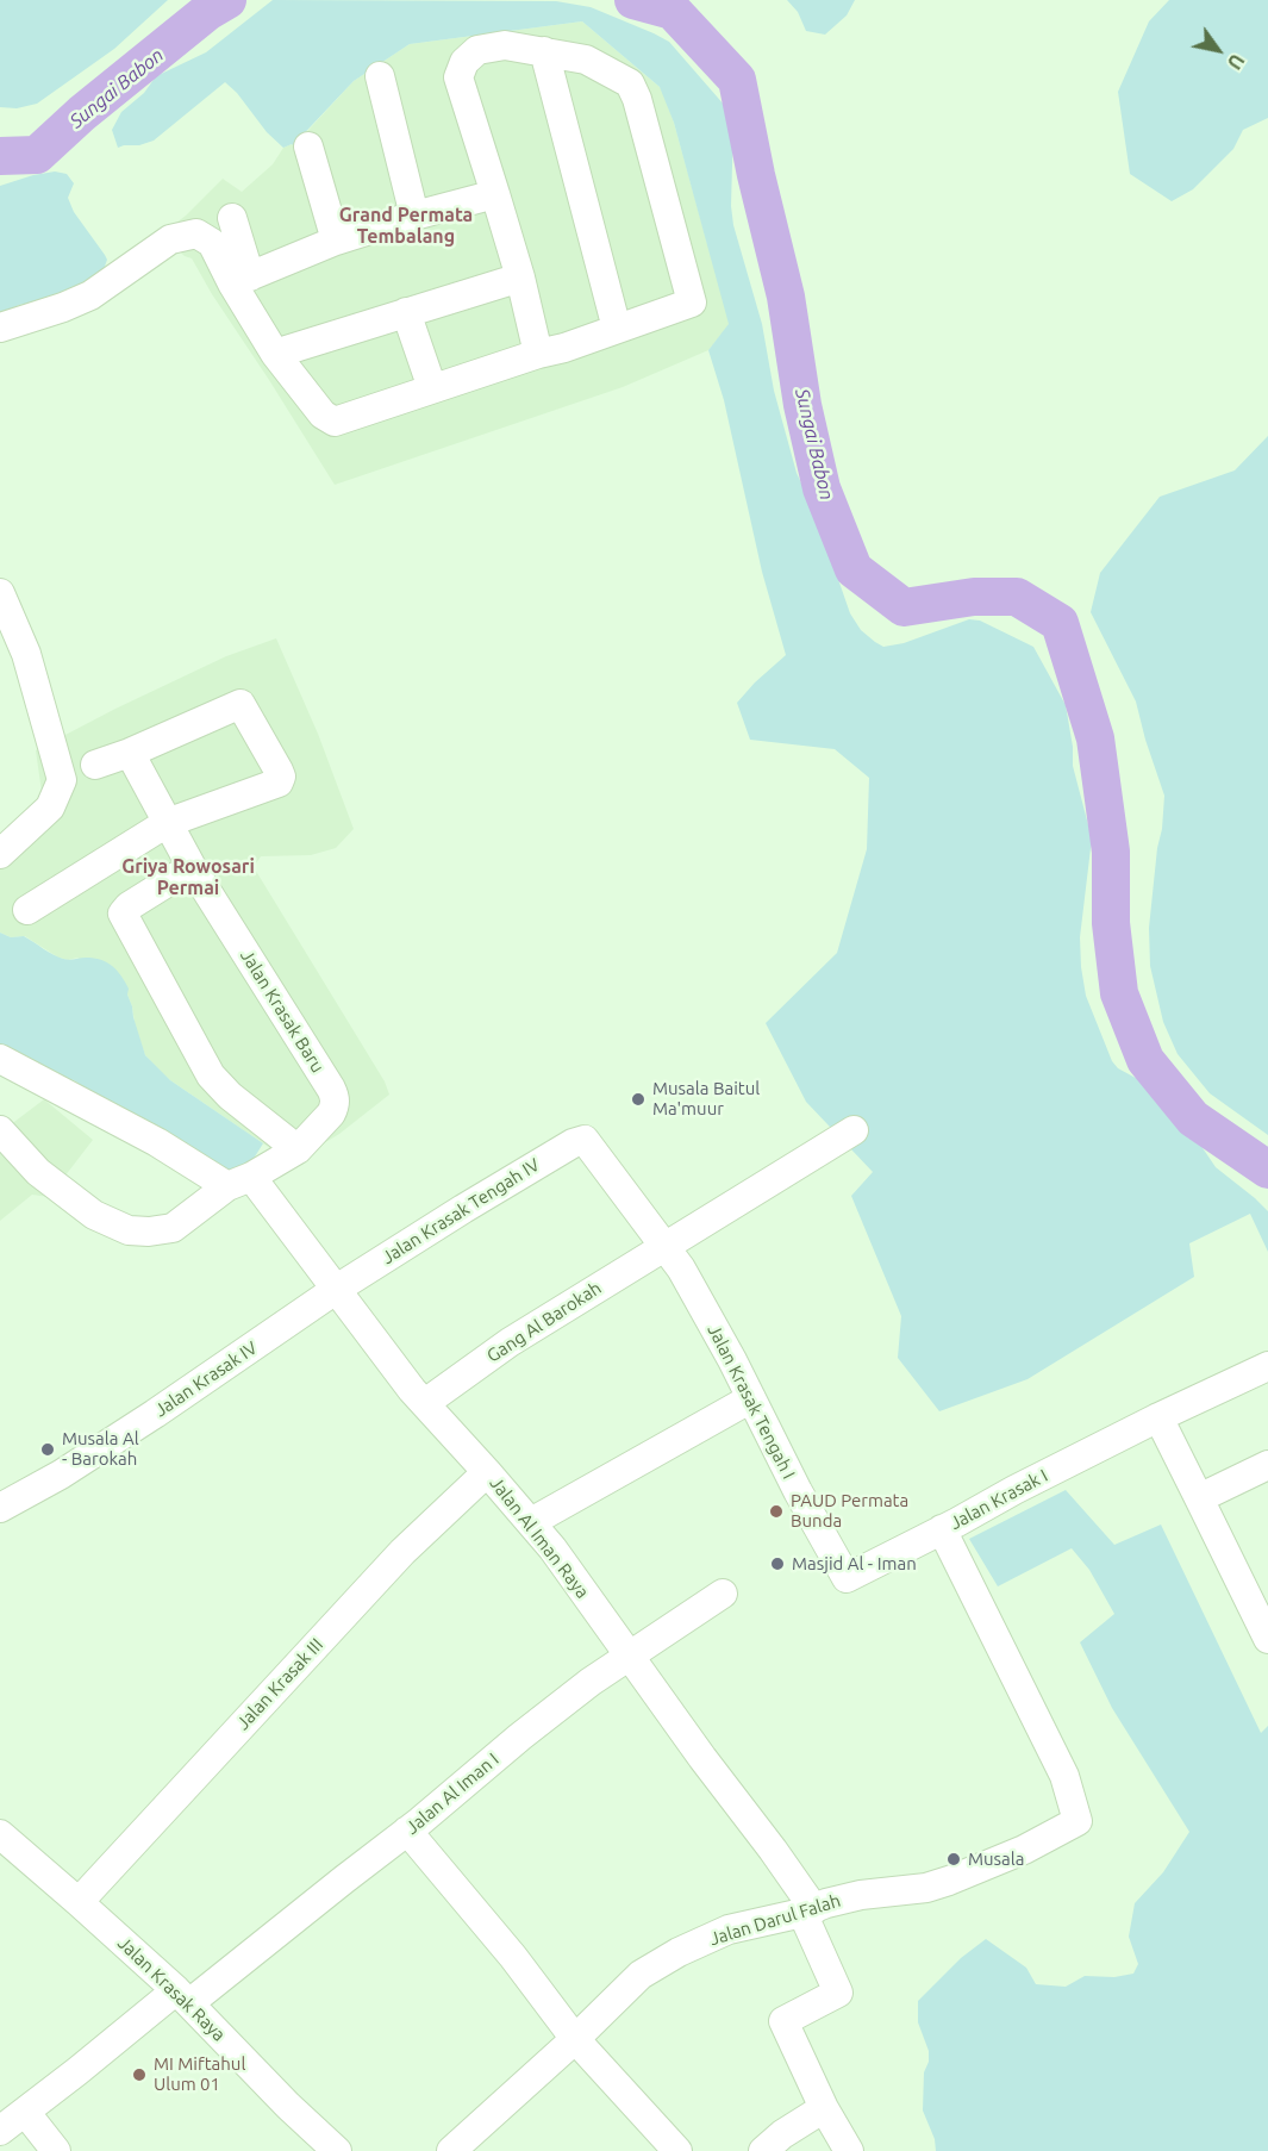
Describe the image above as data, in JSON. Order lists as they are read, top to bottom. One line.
{"streets":{"street":["Jalan Krasak Baru","Jalan Krasak Tengah IV","Gang Al Barokah","Jalan Krasak IV","Jalan Krasak Tengah I","Jalan Krasak I","Jalan Al Iman Raya","Jalan Krasak III","Jalan Al Iman I","Jalan Darul Falah","Jalan Krasak Raya"]},"crossings":[["Jalan Krasak Baru","Jalan Al Iman Raya"],["Jalan Krasak Tengah IV","Jalan Krasak IV"],["Jalan Krasak Tengah IV","Jalan Krasak Tengah I"],["Jalan Krasak Tengah IV","Jalan Al Iman Raya"],["Gang Al Barokah","Jalan Krasak Tengah I"],["Gang Al Barokah","Jalan Al Iman Raya"],["Jalan Krasak IV","Jalan Al Iman Raya"],["Jalan Krasak Tengah I","Jalan Krasak I"],["Jalan Krasak I","Jalan Darul Falah"],["Jalan Al Iman Raya","Jalan Krasak III"],["Jalan Al Iman Raya","Jalan Al Iman I"],["Jalan Al Iman Raya","Jalan Darul Falah"],["Jalan Krasak III","Jalan Krasak Raya"],["Jalan Al Iman I","Jalan Krasak Raya"]],"districts":["Grand Permata Tembalang","Griya Rowosari Permai"],"water":["Sungai Babon"],"places":["Musala Baitul Ma'muur","Musala Al - Barokah","PAUD Permata Bunda","Masjid Al - Iman","Musala","MI Miftahul Ulum 01"],"north":"bottom right"}
